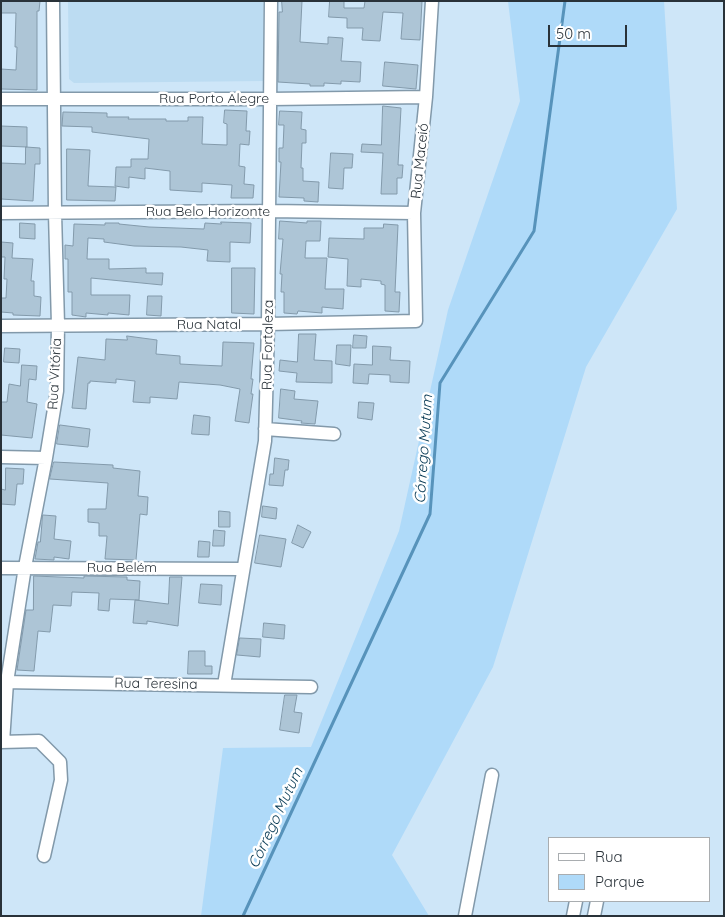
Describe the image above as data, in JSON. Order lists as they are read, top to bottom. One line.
{"streets":{"street":["Rua Porto Alegre","Rua Maceió","Rua Belo Horizonte","Rua Natal","Rua Fortaleza","Rua Vitória","Rua Belém","Rua Teresina"]},"crossings":[["Rua Porto Alegre","Rua Maceió"],["Rua Porto Alegre","Rua Fortaleza"],["Rua Porto Alegre","Rua Vitória"],["Rua Maceió","Rua Belo Horizonte"],["Rua Maceió","Rua Natal"],["Rua Belo Horizonte","Rua Fortaleza"],["Rua Belo Horizonte","Rua Vitória"],["Rua Natal","Rua Fortaleza"],["Rua Natal","Rua Vitória"],["Rua Fortaleza","Rua Belém"],["Rua Fortaleza","Rua Teresina"],["Rua Vitória","Rua Belém"],["Rua Vitória","Rua Teresina"]],"water":["Córrego Mutum"],"legend":["Rua","Parque"],"scale_bar":"50 m"}
